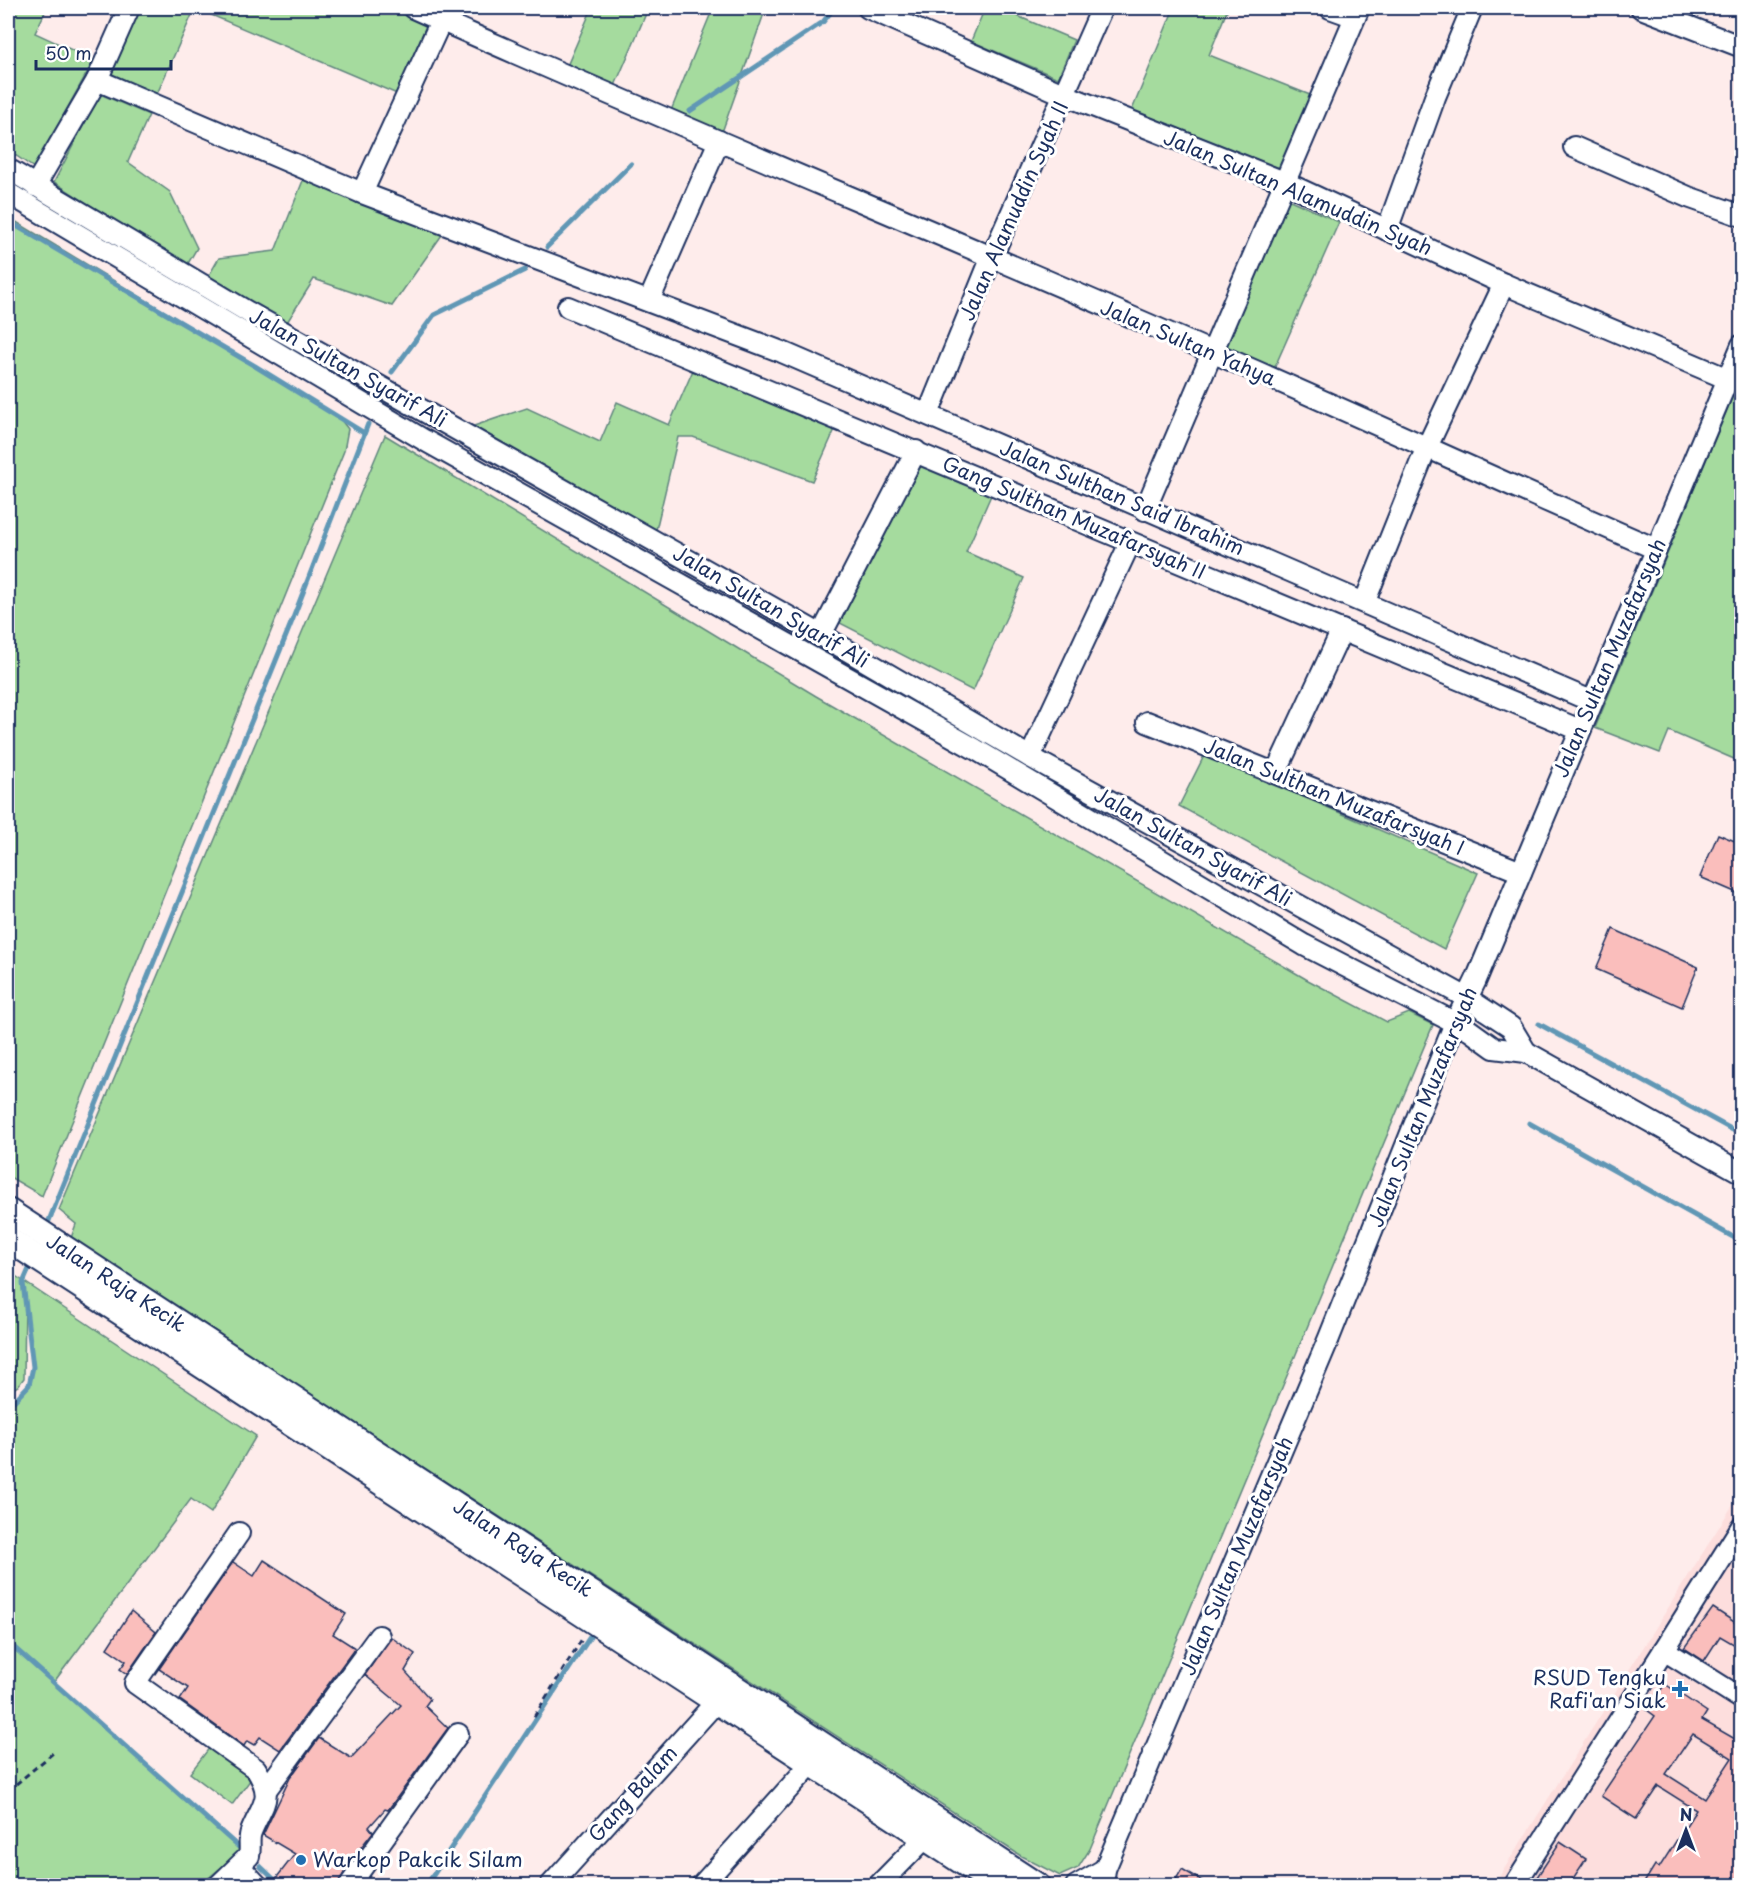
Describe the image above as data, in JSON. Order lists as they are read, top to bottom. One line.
{"streets":{"main road":["Jalan Raja Kecik"],"street":["Jalan Sultan Alamuddin Syah","Jalan Alamuddin Syah II","Jalan Sultan Yahya","Jalan Sultan Syarif Ali","Jalan Sulthan Said Ibrahim","Gang Sulthan Muzafarsyah II","Jalan Sultan Muzafarsyah","Jalan Sulthan Muzafarsyah I","Gang Balam"]},"crossings":[["Jalan Sultan Alamuddin Syah","Jalan Alamuddin Syah II"],["Jalan Sultan Alamuddin Syah","Jalan Sultan Muzafarsyah"],["Jalan Alamuddin Syah II","Jalan Sultan Yahya"],["Jalan Alamuddin Syah II","Jalan Sulthan Said Ibrahim"],["Jalan Sultan Yahya","Jalan Sultan Muzafarsyah"],["Jalan Sultan Syarif Ali","Jalan Sultan Muzafarsyah"],["Jalan Sulthan Said Ibrahim","Jalan Sultan Muzafarsyah"],["Gang Sulthan Muzafarsyah II","Jalan Sultan Muzafarsyah"],["Jalan Sultan Muzafarsyah","Jalan Sulthan Muzafarsyah I"],["Jalan Raja Kecik","Gang Balam"]],"places":{"health":["RSUD Tengku Rafi'an Siak"],"other":["Warkop Pakcik Silam"]},"scale_bar":"50 m","north":"top"}
